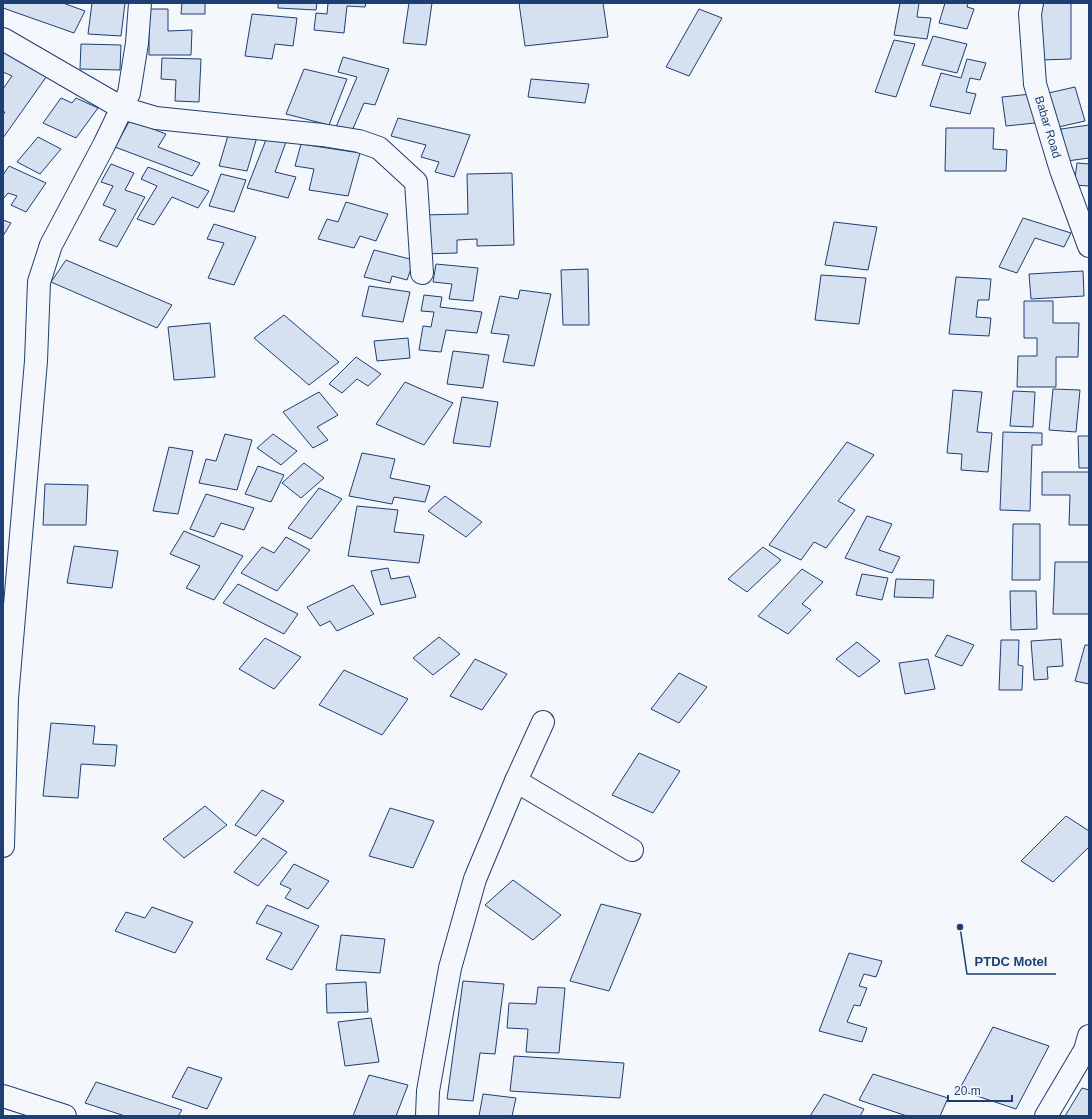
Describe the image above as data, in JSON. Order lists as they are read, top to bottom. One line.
{"streets":{"street":["Babar Road"]},"places":["PTDC Motel"],"scale_bar":"20 m"}
